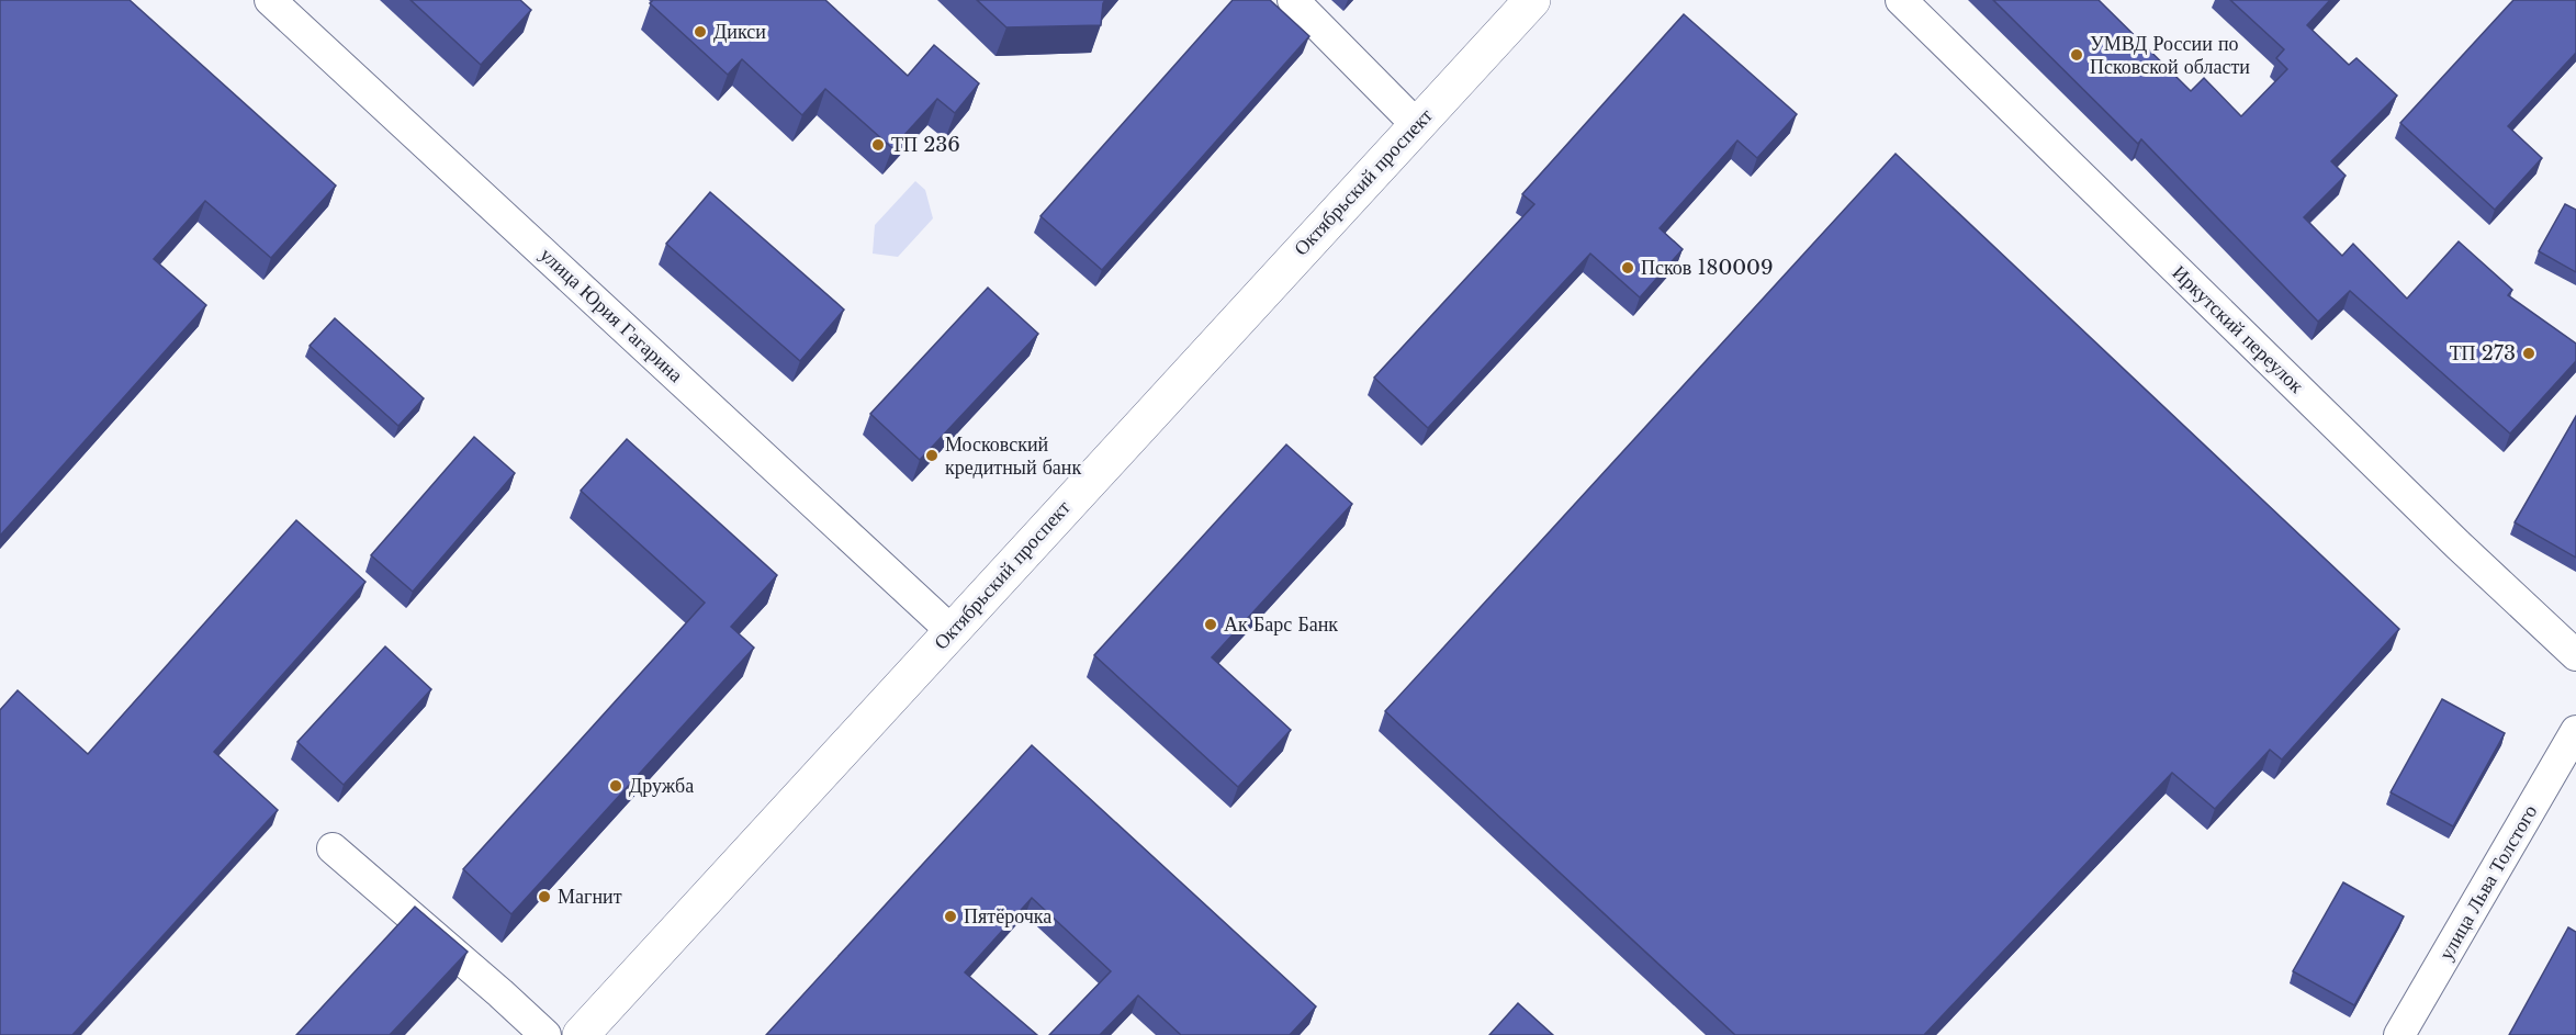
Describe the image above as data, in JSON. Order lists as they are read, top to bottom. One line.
{"streets":{"main road":["Октябрьский проспект"],"street":["улица Юрия Гагарина","Иркутский переулок","улица Льва Толстого"]},"crossings":[["Октябрьский проспект","улица Юрия Гагарина"]],"places":["Дикси","УМВД России по Псковской области","ТП 236","Псков 180009","ТП 273","Московский кредитный банк","Ак Барс Банк","Дружба","Магнит","Пятёрочка"]}
